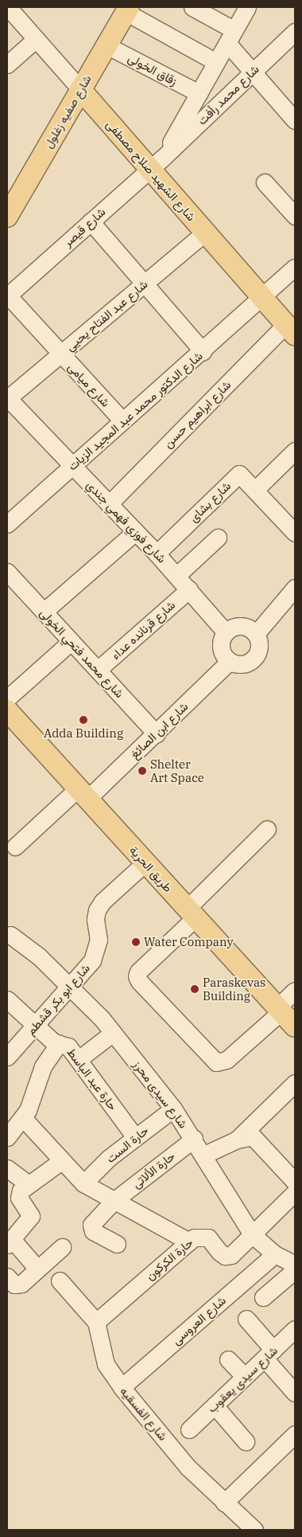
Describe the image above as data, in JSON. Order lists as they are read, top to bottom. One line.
{"streets":{"main road":["شارع صفيه زغلول","شارع الشهيد صلاح مصطفى","طريق الحرية"],"street":["زقاق الخولى","شارع محمد رأفت","شارع قيصر","شارع عبد الفتاح يحيي","شارع ميامى","شارع الدكتور محمد عبد المجيد الزيات","شارع ابراهيم حسن","شارع بشاى","شارع فوزي فهمي جندي","شارع قرنانده عداء","شارع محمد فتحي الخولى","شارع ابن الصائغ","شارع ابو بكر قشطم","حارة عبد الباسط","شارع سيدى محرز","حارة الست","حارة الألاتى","حارة الكركون","شارع العروسى","شارع سيدى يعقوب","شارع الفسقيه"]},"crossings":[["زقاق الخولى","شارع صفيه زغلول"],["شارع محمد رأفت","شارع الشهيد صلاح مصطفى"],["شارع محمد رأفت","شارع قيصر"],["شارع صفيه زغلول","شارع الشهيد صلاح مصطفى"],["شارع الشهيد صلاح مصطفى","شارع قيصر"],["شارع الشهيد صلاح مصطفى","شارع عبد الفتاح يحيي"],["شارع الشهيد صلاح مصطفى","شارع الدكتور محمد عبد المجيد الزيات"],["شارع الشهيد صلاح مصطفى","شارع ابراهيم حسن"],["شارع قيصر","شارع ميامى"],["شارع عبد الفتاح يحيي","شارع ميامى"],["شارع عبد الفتاح يحيي","شارع فوزي فهمي جندي"],["شارع ميامى","شارع الدكتور محمد عبد المجيد الزيات"],["شارع الدكتور محمد عبد المجيد الزيات","شارع فوزي فهمي جندي"],["شارع ابراهيم حسن","شارع فوزي فهمي جندي"],["شارع بشاى","شارع فوزي فهمي جندي"],["شارع فوزي فهمي جندي","شارع قرنانده عداء"],["شارع فوزي فهمي جندي","شارع ابن الصائغ"],["شارع قرنانده عداء","شارع محمد فتحي الخولى"],["شارع محمد فتحي الخولى","شارع ابن الصائغ"],["شارع ابن الصائغ","طريق الحرية"],["طريق الحرية","شارع ابو بكر قشطم"],["شارع ابو بكر قشطم","حارة عبد الباسط"],["شارع ابو بكر قشطم","شارع سيدى محرز"],["حارة عبد الباسط","حارة الست"],["شارع سيدى محرز","حارة الست"],["شارع سيدى محرز","حارة الألاتى"],["شارع سيدى محرز","حارة الكركون"],["شارع سيدى محرز","شارع العروسى"],["حارة الكركون","شارع الفسقيه"],["شارع العروسى","شارع الفسقيه"]],"places":["Adda Building","Shelter Art Space","Water Company","Paraskevas Building"]}
